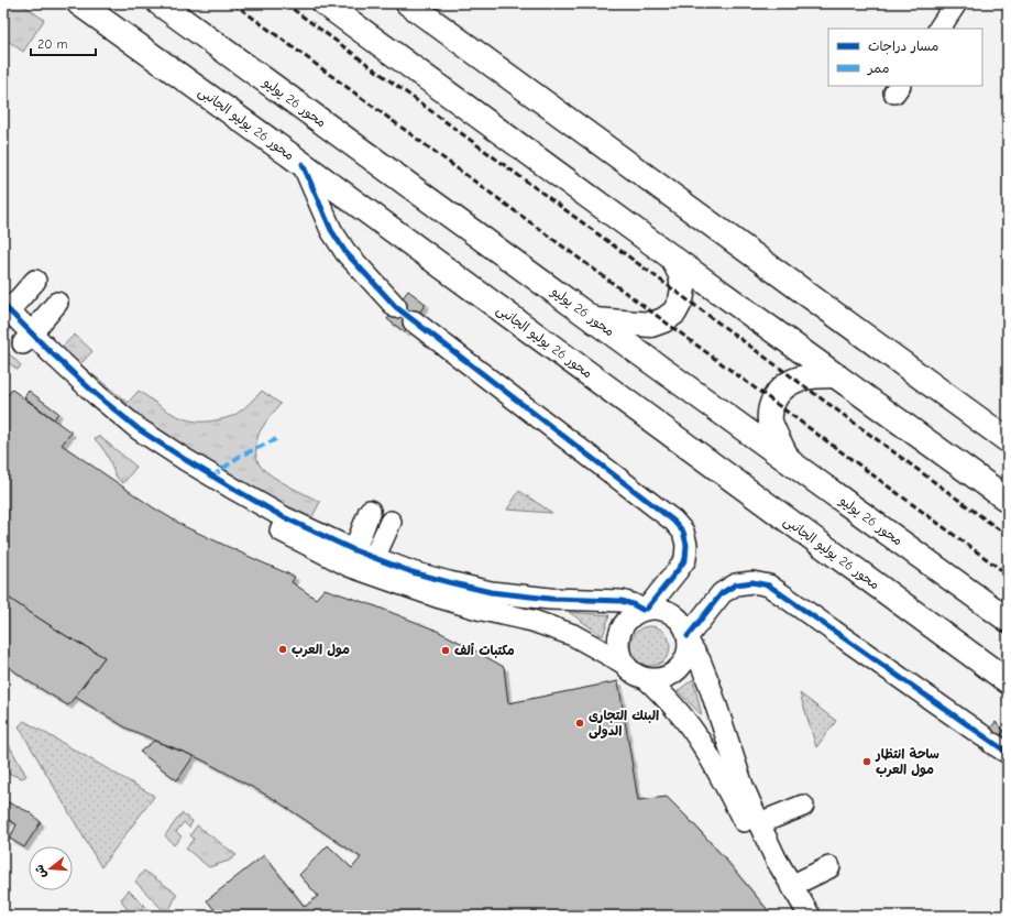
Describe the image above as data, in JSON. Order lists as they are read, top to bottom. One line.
{"streets":{"main road":["محور 26 يوليو","محور 26 يوليو الجانبى"]},"places":["مول العرب","مكتبات ألف","البنك التجارى الدولى","ساحة انتظار مول العرب"],"legend":["مسار دراجات","ممر"],"scale_bar":"20 m","north":"left"}
